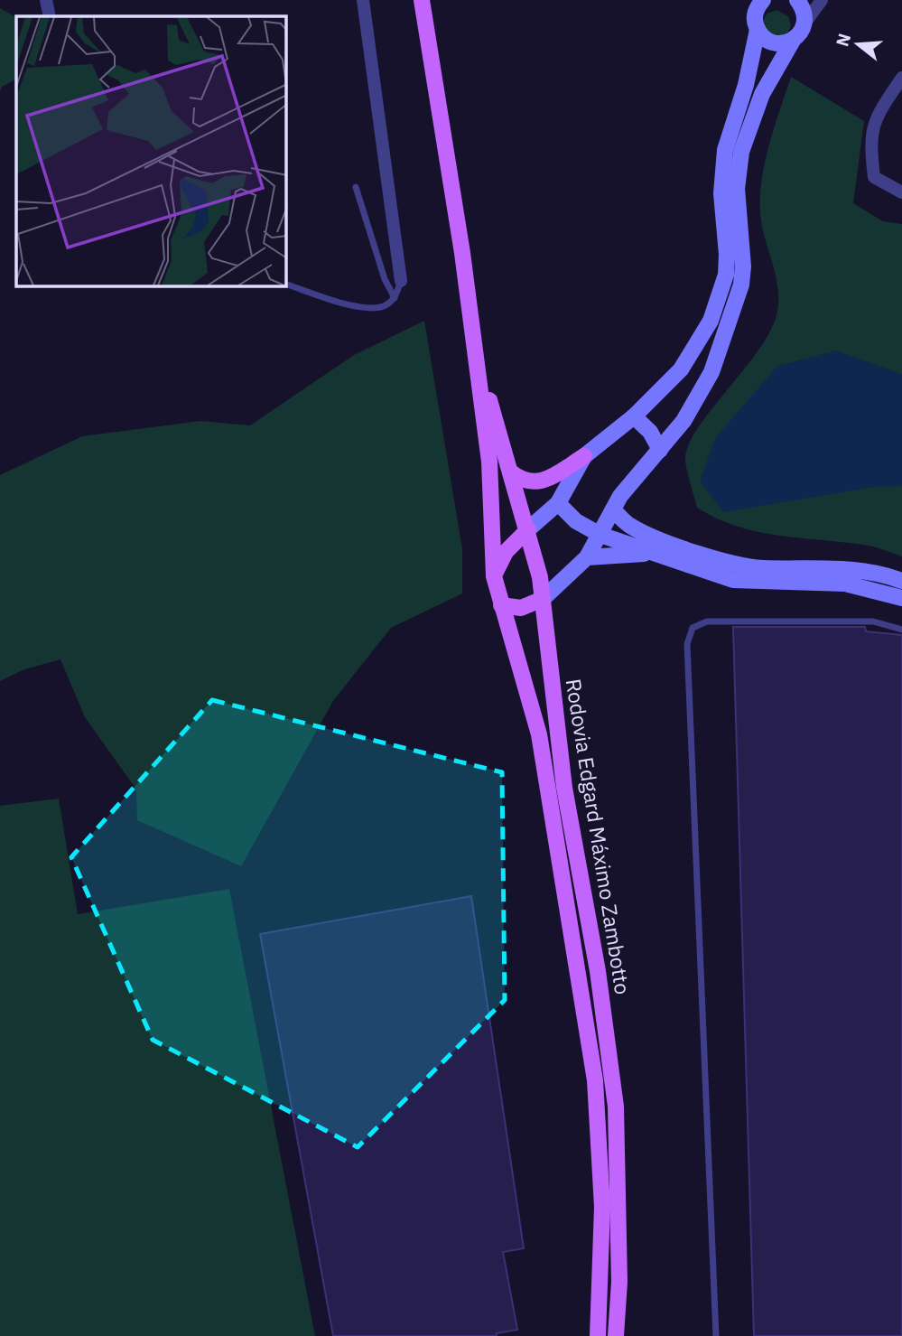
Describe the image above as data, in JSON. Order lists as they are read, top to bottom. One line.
{"streets":{"main road":["Rodovia Edgard Máximo Zambotto"]},"north":"left"}
